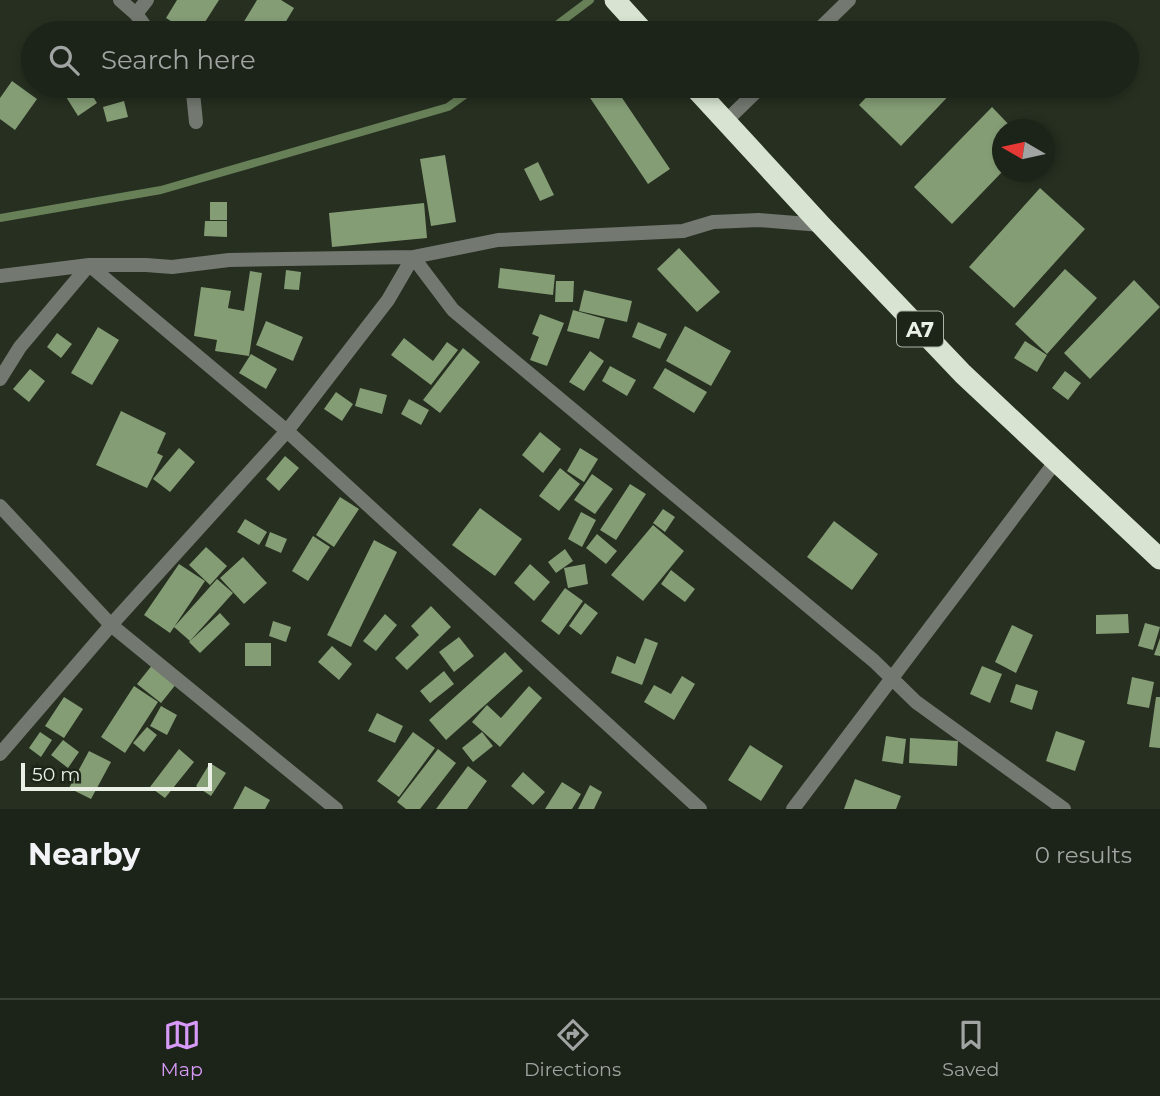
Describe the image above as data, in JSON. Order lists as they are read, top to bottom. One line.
{"streets":{"highway":["A7"]},"scale_bar":"50 m","north":"left","page":{"search":"Search here","scale":"50 m","heading":["Nearby","0 results"],"nav":["Map","Directions","Saved"]}}
